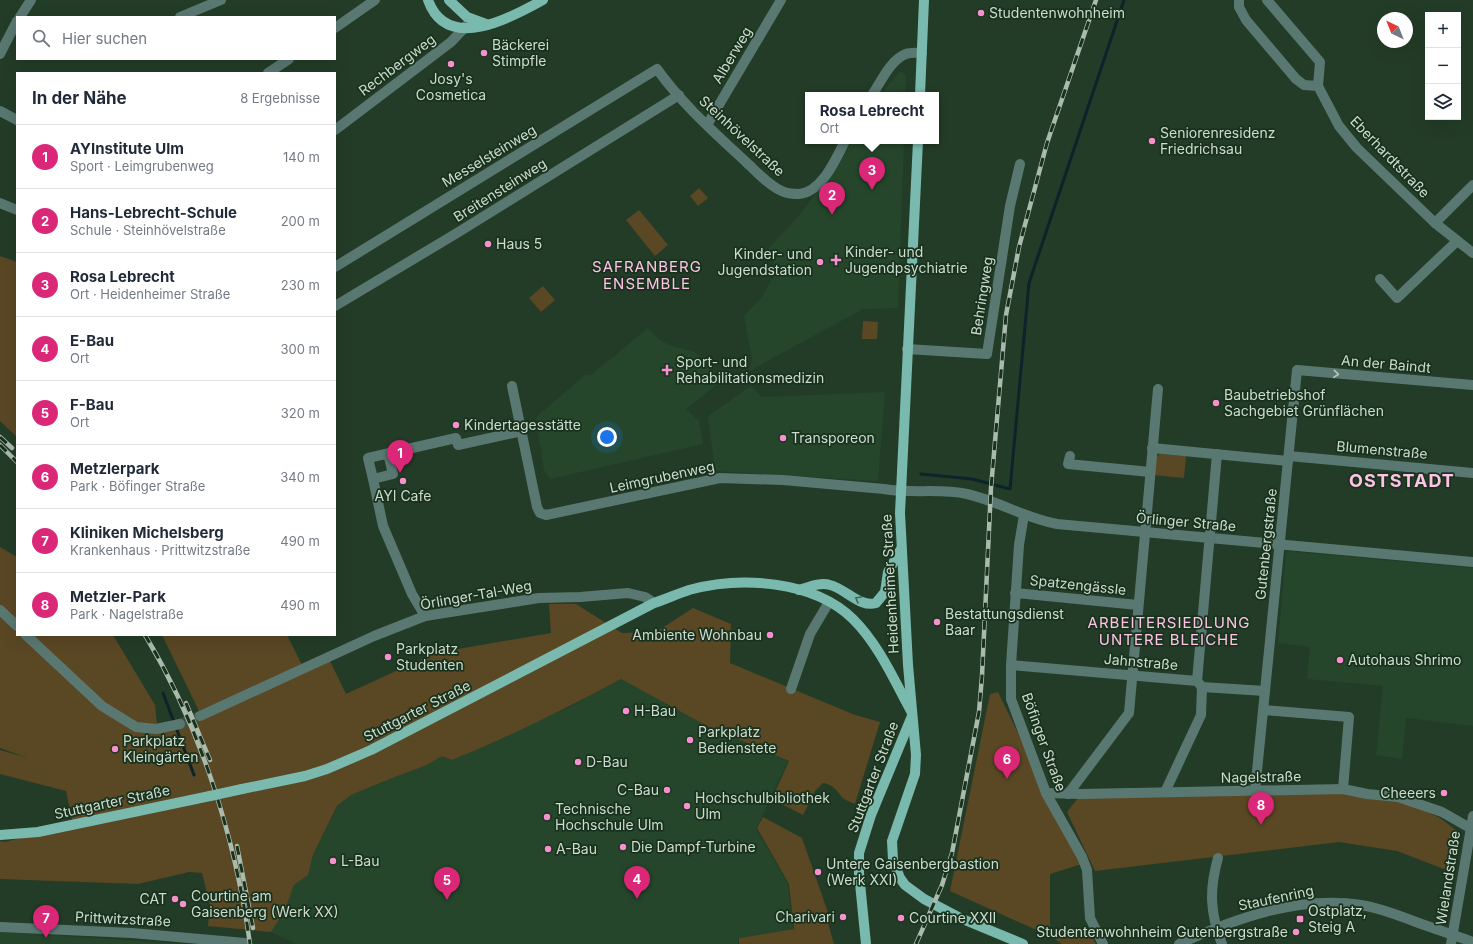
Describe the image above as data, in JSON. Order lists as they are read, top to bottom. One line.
{"streets":{"main road":["Heidenheimer Straße","Stuttgarter Straße"],"street":["Alberweg","Rechbergweg","Steinhövelstraße","Messelsteinweg","Eberhardtstraße","Breitensteinweg","Behringweg","An der Baindt","Blumenstraße","Leimgrubenweg","Örlinger Straße","Gutenbergstraße","Spatzengässle","Örlinger-Tal-Weg","Jahnstraße","Böfinger Straße","Nagelstraße","Wielandstraße","Staufenring","Prittwitzstraße"]},"crossings":[["Alberweg","Steinhövelstraße"],["Steinhövelstraße","Messelsteinweg"],["Steinhövelstraße","Breitensteinweg"],["Behringweg","Heidenheimer Straße"],["An der Baindt","Gutenbergstraße"],["Blumenstraße","Gutenbergstraße"],["Leimgrubenweg","Örlinger Straße"],["Leimgrubenweg","Heidenheimer Straße"],["Örlinger Straße","Gutenbergstraße"],["Örlinger Straße","Heidenheimer Straße"],["Örlinger Straße","Böfinger Straße"],["Gutenbergstraße","Jahnstraße"],["Gutenbergstraße","Nagelstraße"],["Heidenheimer Straße","Stuttgarter Straße"],["Spatzengässle","Böfinger Straße"],["Örlinger-Tal-Weg","Stuttgarter Straße"],["Jahnstraße","Böfinger Straße"],["Böfinger Straße","Nagelstraße"],["Nagelstraße","Wielandstraße"],["Wielandstraße","Staufenring"]],"one_way":["An der Baindt"],"districts":["SAFRANBERG ENSEMBLE","OSTSTADT","ARBEITERSIEDLUNG UNTERE BLEICHE"],"places":{"other":["Studentenwohnheim","Bäckerei Stimpfle","Josy's Cosmetica","Seniorenresidenz Friedrichsau","Haus 5","Kinder- und Jugendstation","Baubetriebshof Sachgebiet Grünflächen","Kindertagesstätte","Transporeon","AYI Cafe","Bestattungsdienst Baar","Ambiente Wohnbau","Parkplatz Studenten","Autohaus Shrimo","H-Bau","Parkplatz Bedienstete","Parkplatz Kleingärten","D-Bau","C-Bau","Cheeers","Hochschulbibliothek Ulm","Technische Hochschule Ulm","Die Dampf-Turbine","A-Bau","L-Bau","Untere Gaisenbergbastion (Werk XXI)","CAT","Courtine am Gaisenberg (Werk XX)","Charivari","Courtine XXII","Studentenwohnheim Gutenbergstraße"],"health":["Kinder- und Jugendpsychiatrie","Sport- und Rehabilitationsmedizin"],"transit":["Ostplatz, Steig A"]},"north":"top left","page":{"map_buttons":["+","−"],"search":"Hier suchen","heading":["In der Nähe","8 Ergebnisse"],"popup":["Rosa Lebrecht","Ort"],"list":[{"mark":"1","name":"AYInstitute Ulm","note":"Sport · Leimgrubenweg","value":"140 m"},{"mark":"2","name":"Hans-Lebrecht-Schule","note":"Schule · Steinhövelstraße","value":"200 m"},{"mark":"3","name":"Rosa Lebrecht","note":"Ort · Heidenheimer Straße","value":"230 m"},{"mark":"4","name":"E-Bau","note":"Ort","value":"300 m"},{"mark":"5","name":"F-Bau","note":"Ort","value":"320 m"},{"mark":"6","name":"Metzlerpark","note":"Park · Böfinger Straße","value":"340 m"},{"mark":"7","name":"Kliniken Michelsberg","note":"Krankenhaus · Prittwitzstraße","value":"490 m"},{"mark":"8","name":"Metzler-Park","note":"Park · Nagelstraße","value":"490 m"}],"pins":["3","2","1","6","8","4","5","7"]}}
